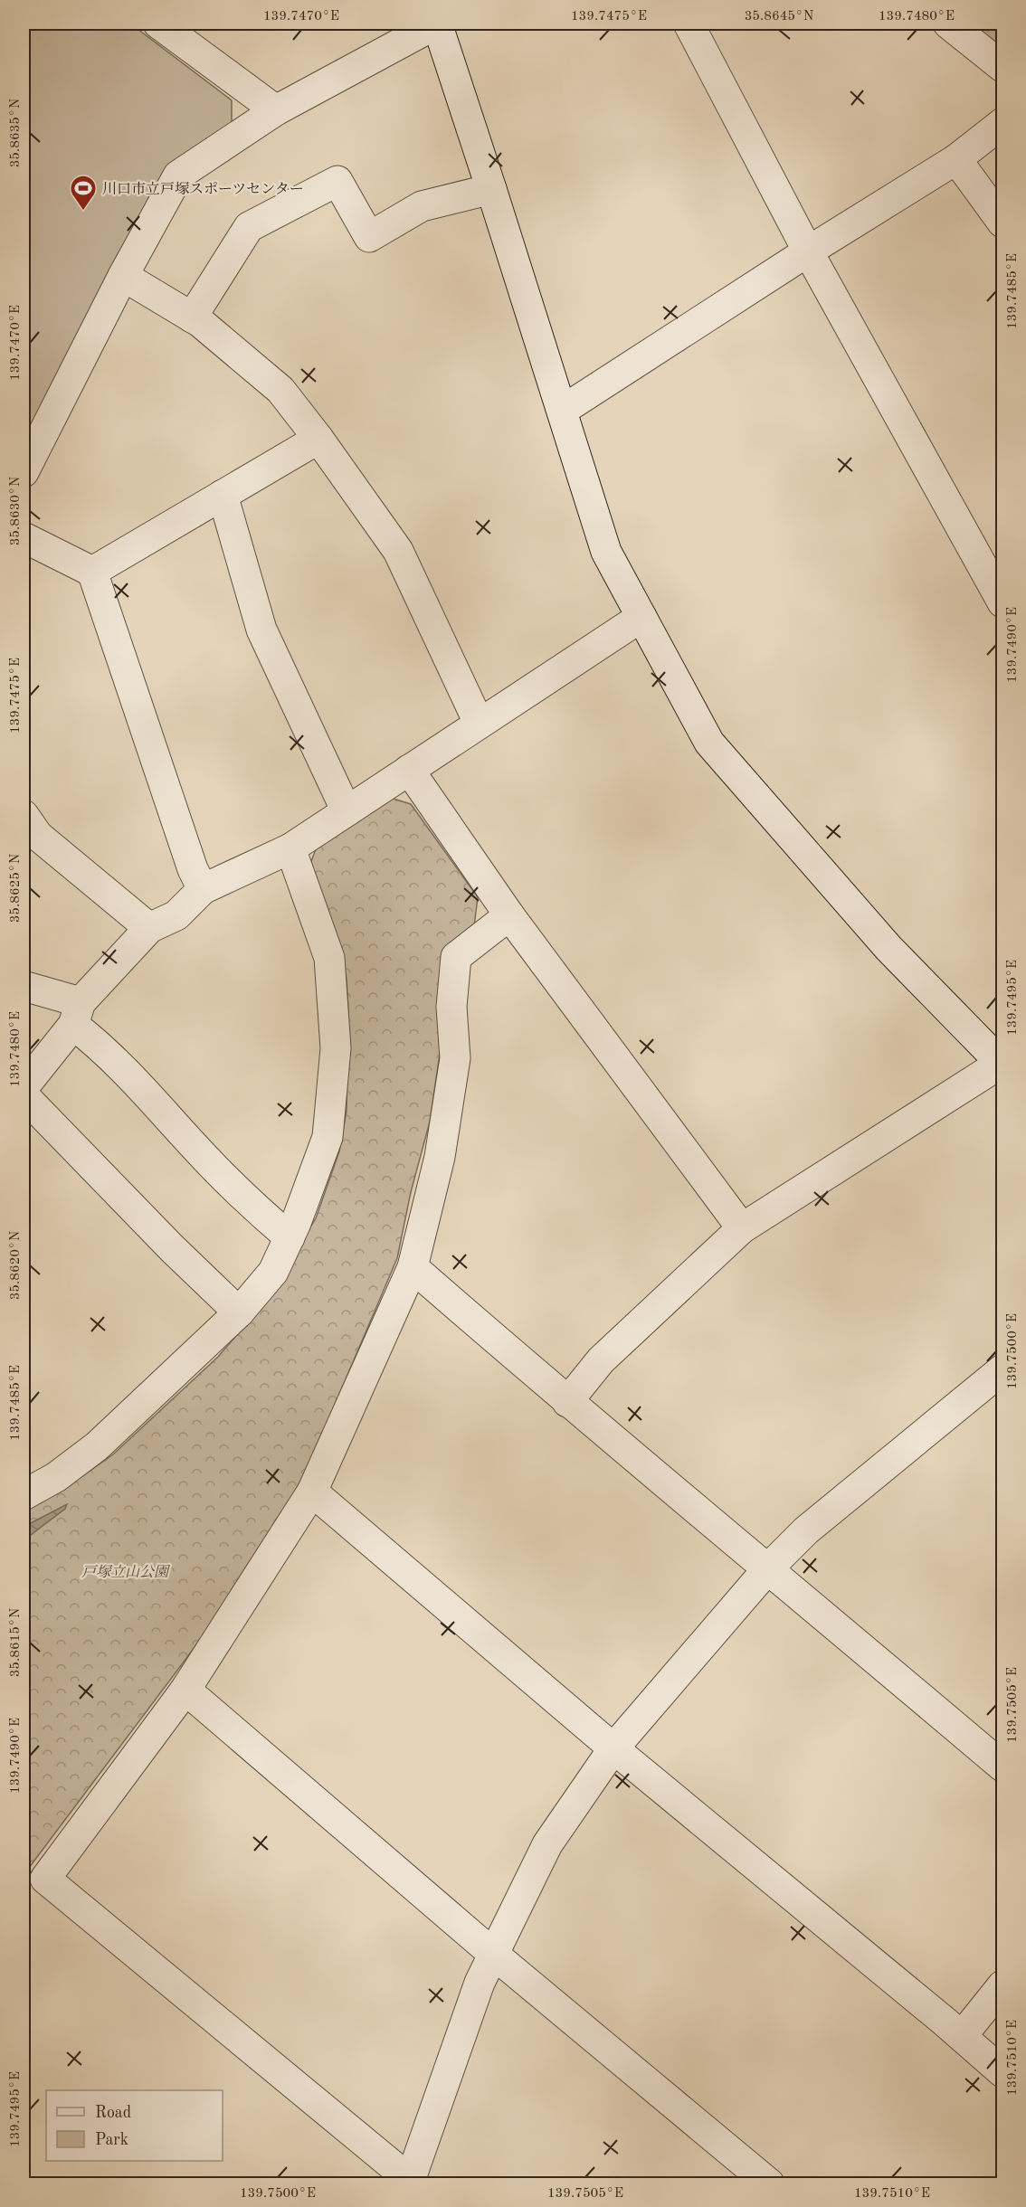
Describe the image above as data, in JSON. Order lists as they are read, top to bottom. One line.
{"parks":["戸塚立山公園"],"places":{"sports":["川口市立戸塚スポーツセンター"]},"legend":["Road","Park"],"coordinates":["139.7470°E","139.7475°E","35.8645°N","139.7480°E","35.8635°N","139.7485°E","35.8630°N","139.7490°E","35.8625°N","139.7495°E","35.8620°N","139.7500°E","35.8615°N","139.7505°E","139.7510°E"]}
